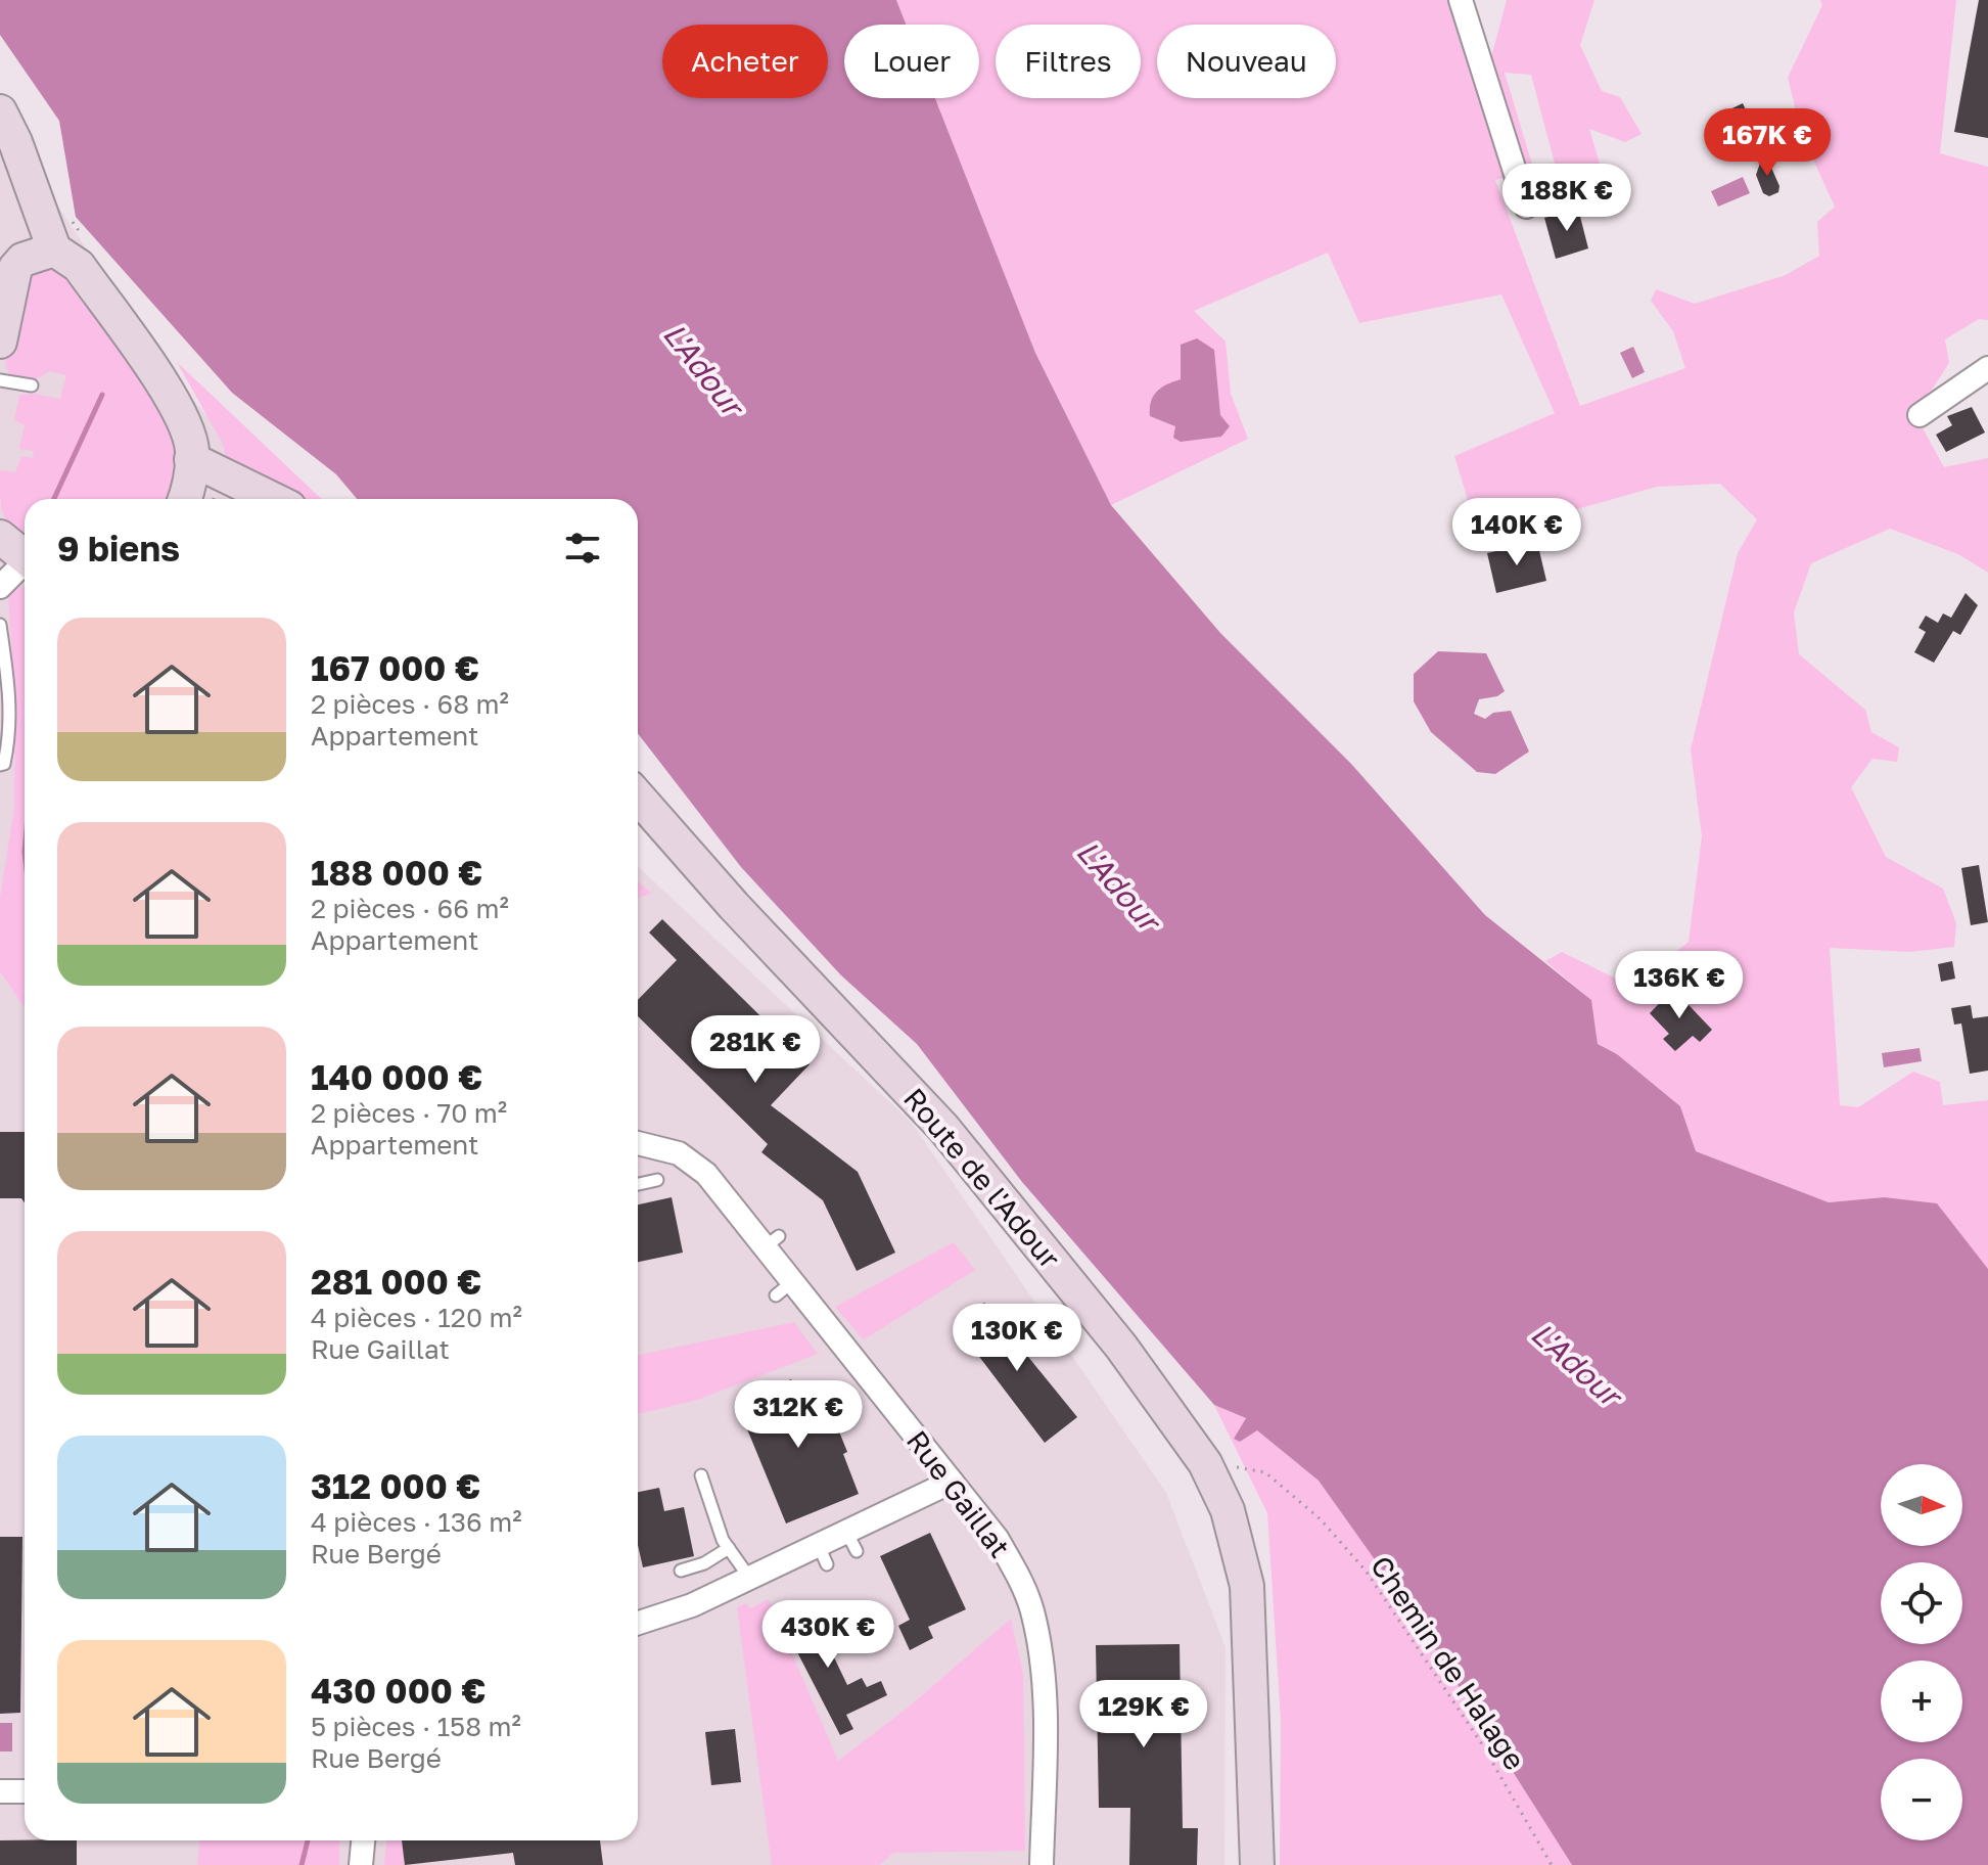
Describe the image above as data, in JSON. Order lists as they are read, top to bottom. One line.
{"streets":{"main road":["Route de l'Adour"],"street":["Rue Gaillat"],"path":["Chemin de Halage"]},"crossings":[["Route de l'Adour","Chemin de Halage"]],"water":["L'Adour"],"north":"right","page":{"chip":["Acheter","Louer","Filtres","Nouveau"],"price":["167K €","188K €","140K €","136K €","281K €","130K €","312K €","430K €","129K €"],"heading":"9 biens","list":[{"name":"167 000 €","note":"2 pièces · 68 m² · Appartement"},{"name":"188 000 €","note":"2 pièces · 66 m² · Appartement"},{"name":"140 000 €","note":"2 pièces · 70 m² · Appartement"},{"name":"281 000 €","note":"4 pièces · 120 m² · Rue Gaillat"},{"name":"312 000 €","note":"4 pièces · 136 m² · Rue Bergé"},{"name":"430 000 €","note":"5 pièces · 158 m² · Rue Bergé"}],"map_buttons":["+","−"]}}
